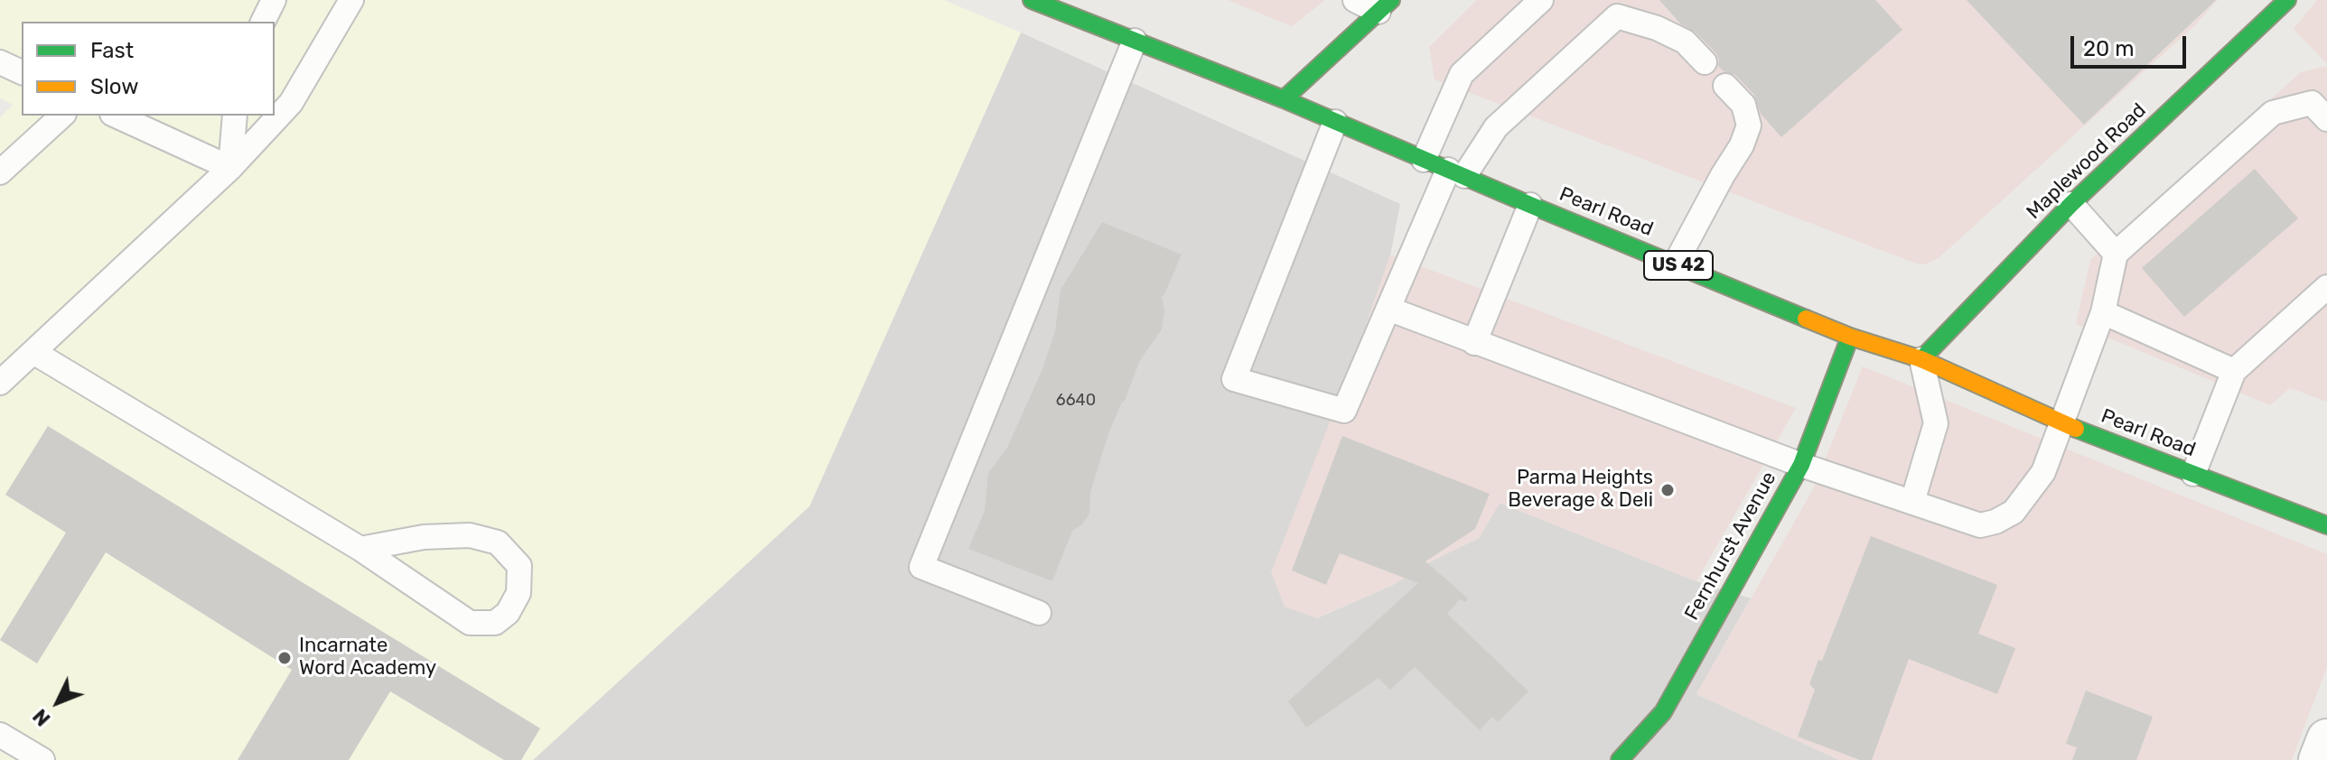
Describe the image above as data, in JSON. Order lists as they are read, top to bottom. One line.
{"streets":{"main road":["Maplewood Road","Pearl Road","US 42","Fernhurst Avenue"]},"crossings":[["Maplewood Road","Pearl Road"],["Pearl Road","Fernhurst Avenue"]],"places":["Parma Heights Beverage & Deli","Incarnate Word Academy"],"house_numbers":["6640"],"legend":["Fast","Slow"],"scale_bar":"20 m","north":"bottom left"}
